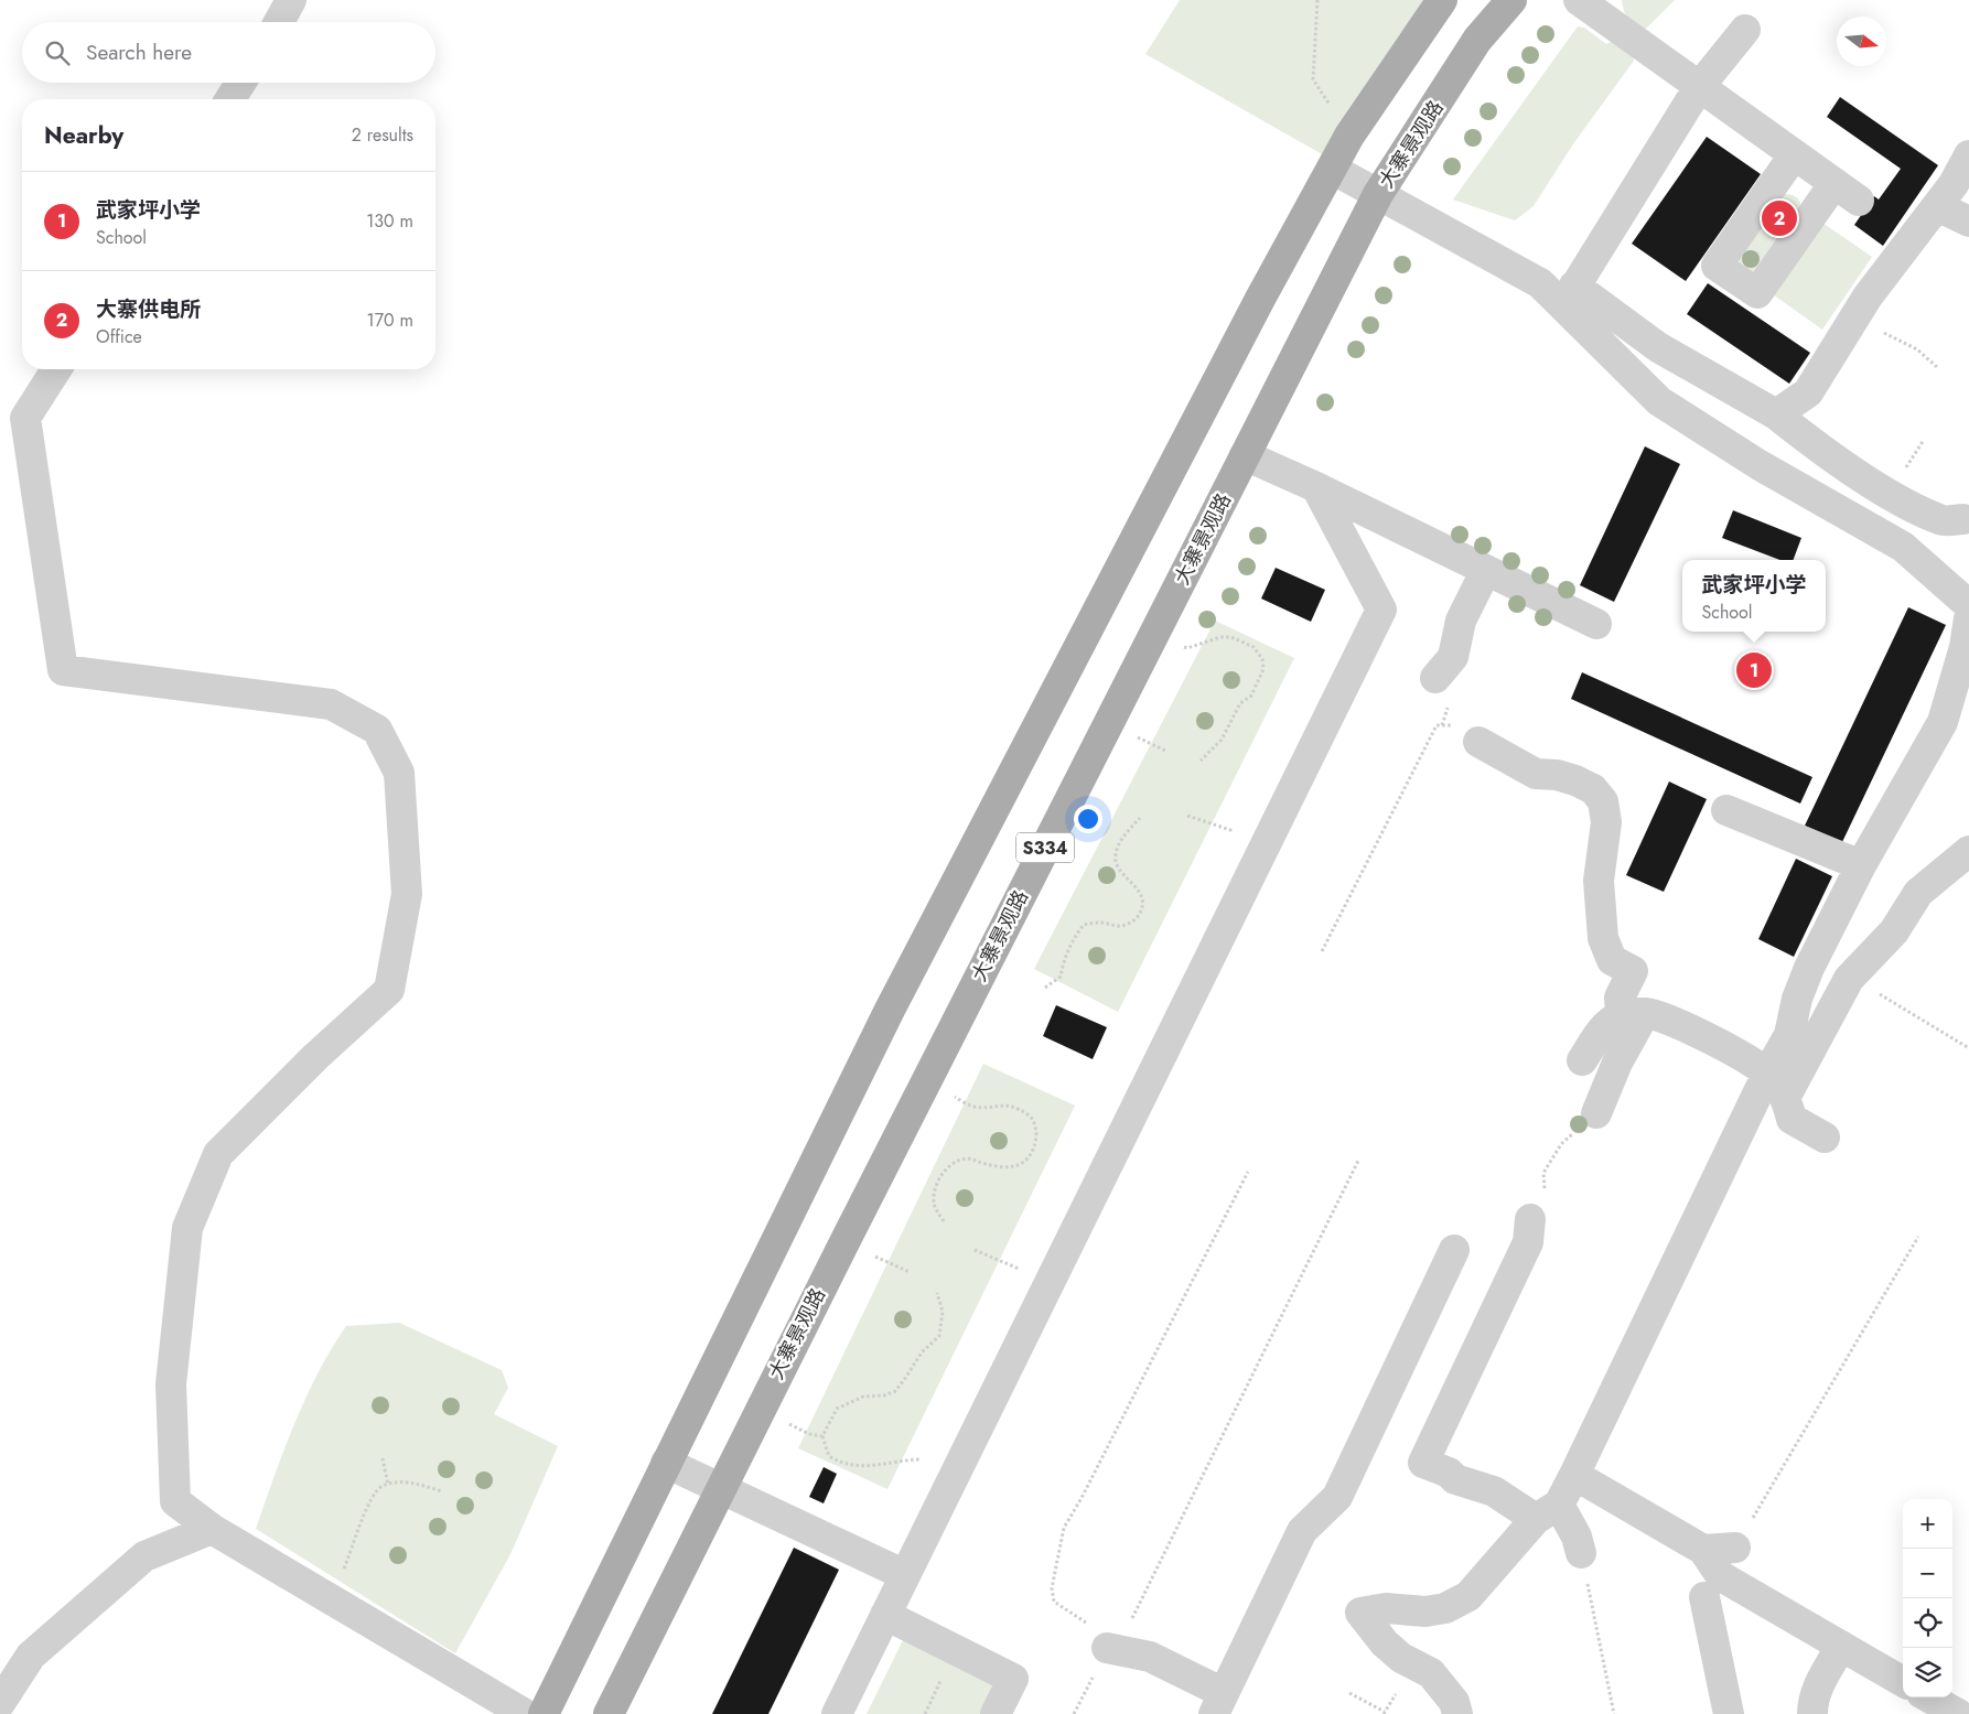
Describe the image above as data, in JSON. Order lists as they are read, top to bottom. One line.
{"streets":{"main road":["大寨景观路","S334"]},"north":"right","page":{"search":"Search here","heading":["Nearby","2 results"],"list":[{"mark":"1","name":"武家坪小学","note":"School","value":"130 m"},{"mark":"2","name":"大寨供电所","note":"Office","value":"170 m"}],"pins":["2","1"],"popup":["武家坪小学","School"],"map_buttons":["+","−"]}}
